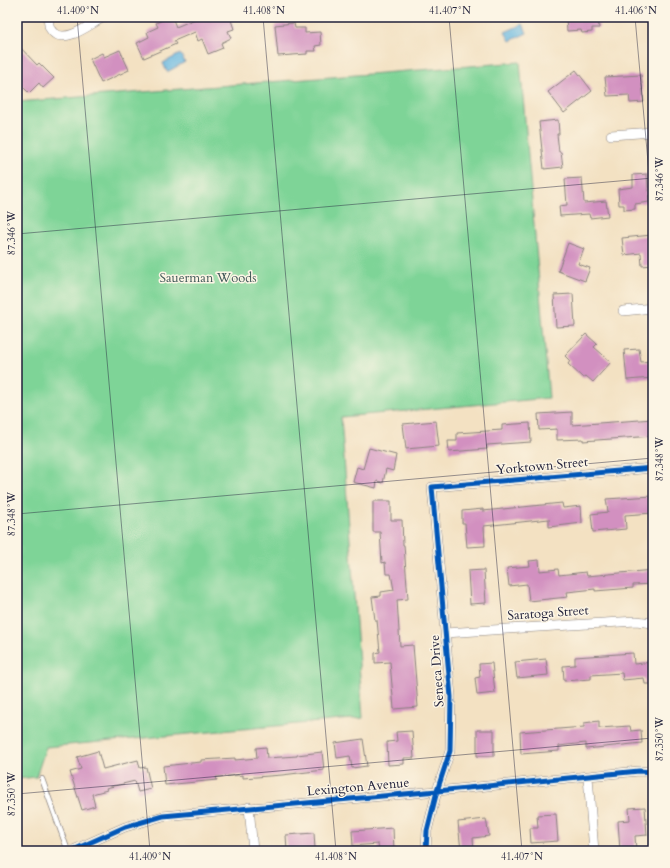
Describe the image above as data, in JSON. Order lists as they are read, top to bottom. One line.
{"streets":{"street":["Yorktown Street","Saratoga Street","Seneca Drive","Lexington Avenue"]},"crossings":[["Yorktown Street","Seneca Drive"],["Saratoga Street","Seneca Drive"],["Seneca Drive","Lexington Avenue"]],"parks":["Sauerman Woods"],"coordinates":["41.409°N","41.408°N","41.407°N","41.406°N","87.346°W","87.348°W","87.350°W"]}
